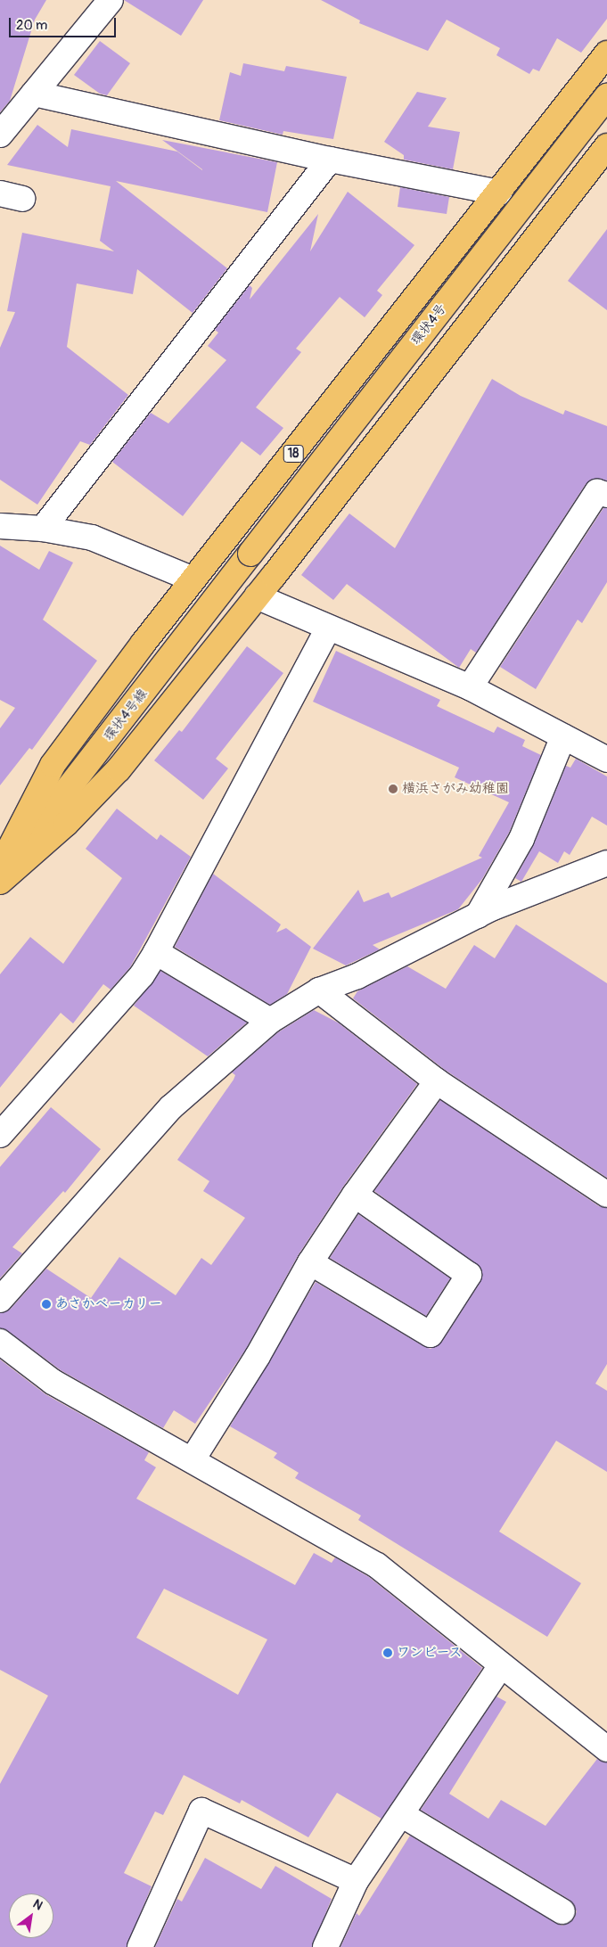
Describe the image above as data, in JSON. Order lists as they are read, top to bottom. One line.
{"streets":{"main road":["環状4号","18","環状4号線"]},"crossings":[["環状4号","環状4号線"]],"places":["横浜さがみ幼稚園","あさかベーカリー","ワンピース"],"scale_bar":"20 m","north":"top right"}
